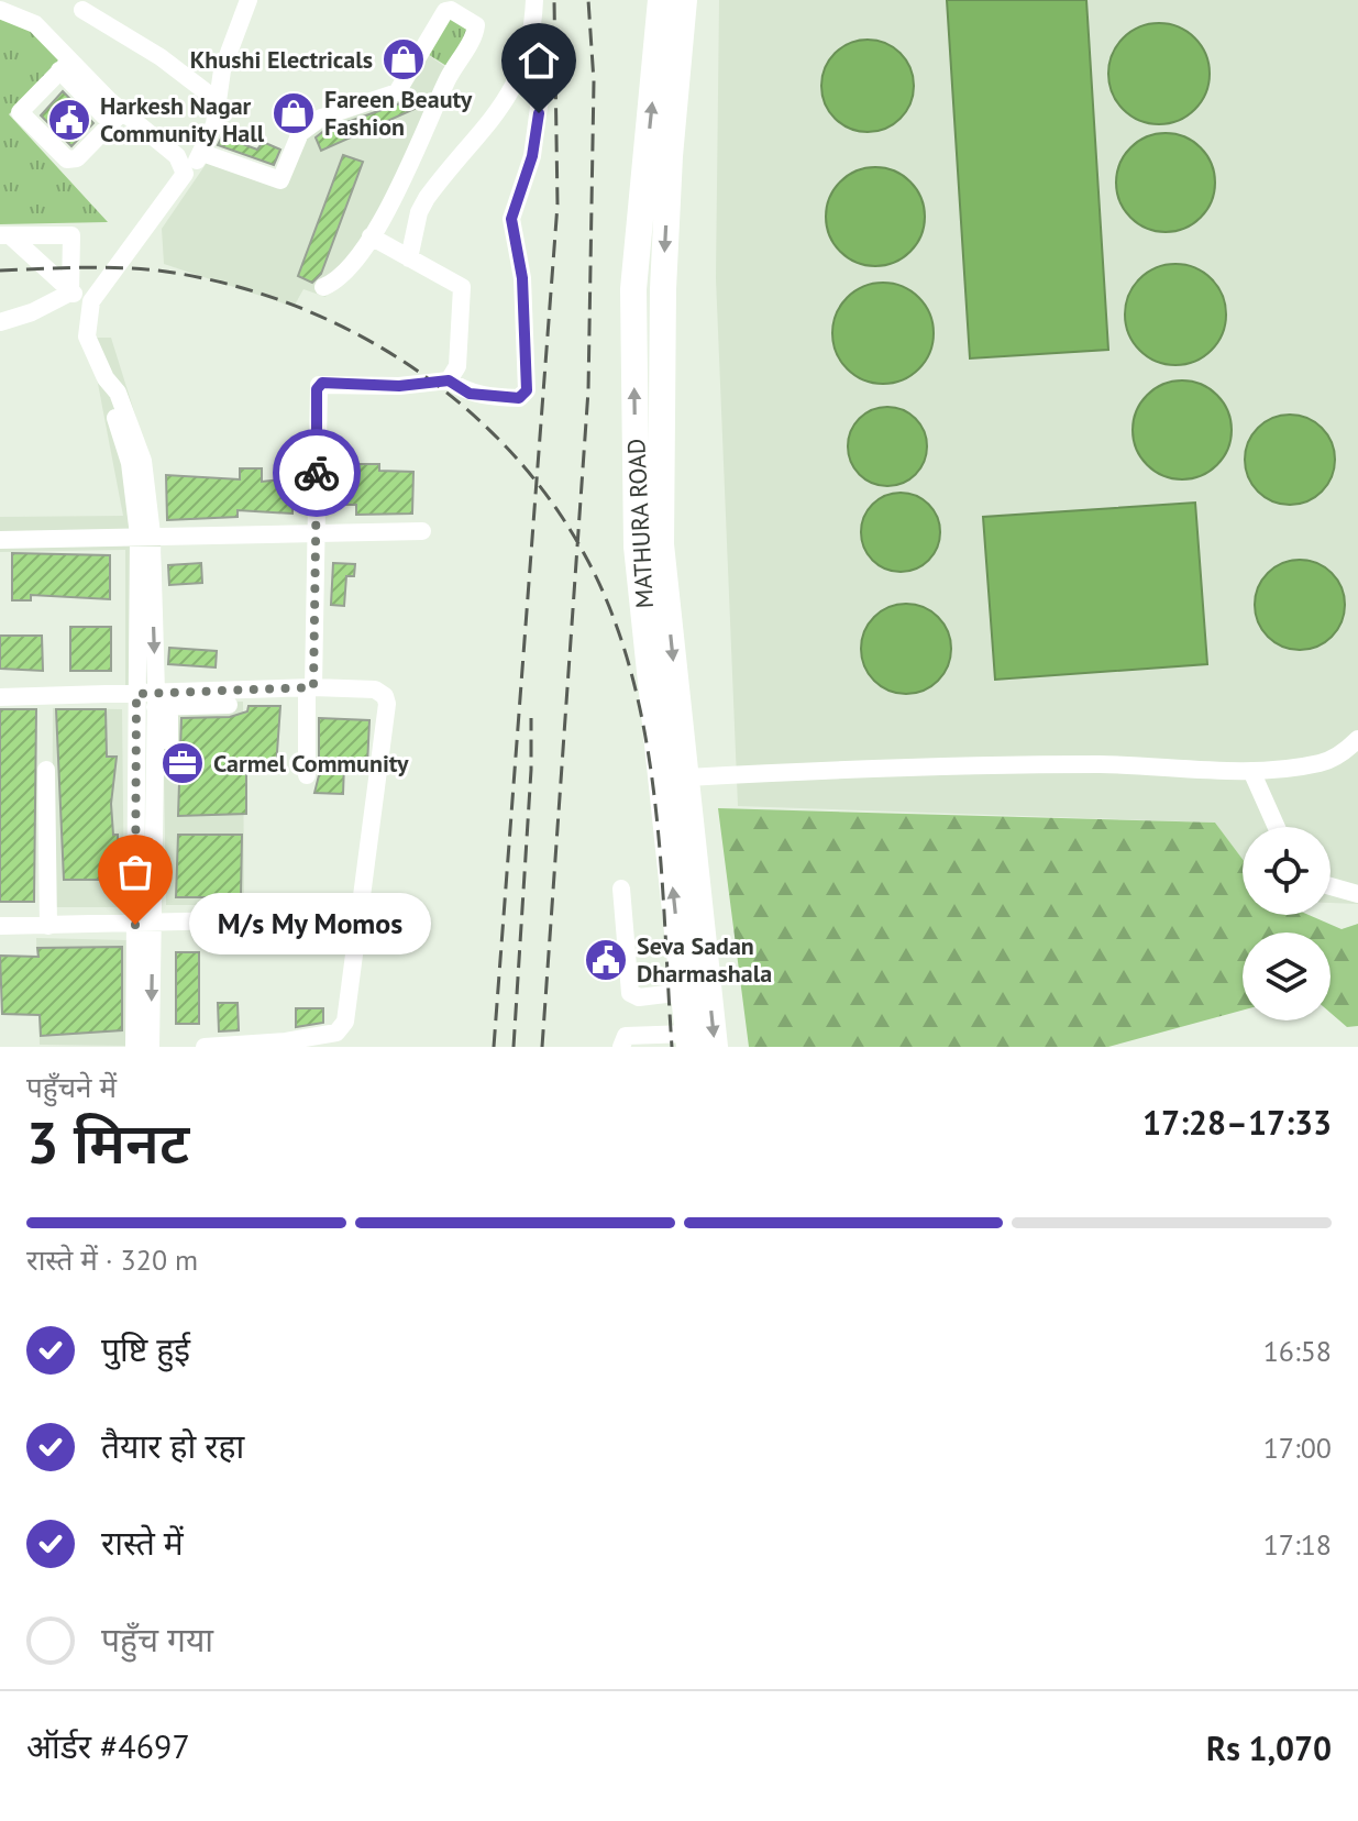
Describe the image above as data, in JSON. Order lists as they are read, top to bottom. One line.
{"streets":{"highway":["MATHURA ROAD"]},"places":{"shop":["Khushi Electricals","Fareen Beauty Fashion"],"public building":["Harkesh Nagar Community Hall","Seva Sadan Dharmashala"],"office":["Carmel Community"],"other":["M/s My Momos"]},"page":{"bubble":"M/s My Momos","heading":["3 मिनट","पहुँचने में","17:28–17:33"],"panel":["ऑर्डर #4697","Rs 1,070"],"bar":"रास्ते में · 320 m","list":[["पुष्टि हुई","16:58"],["तैयार हो रहा","17:00"],["रास्ते में","17:18"],"पहुँच गया"]}}
